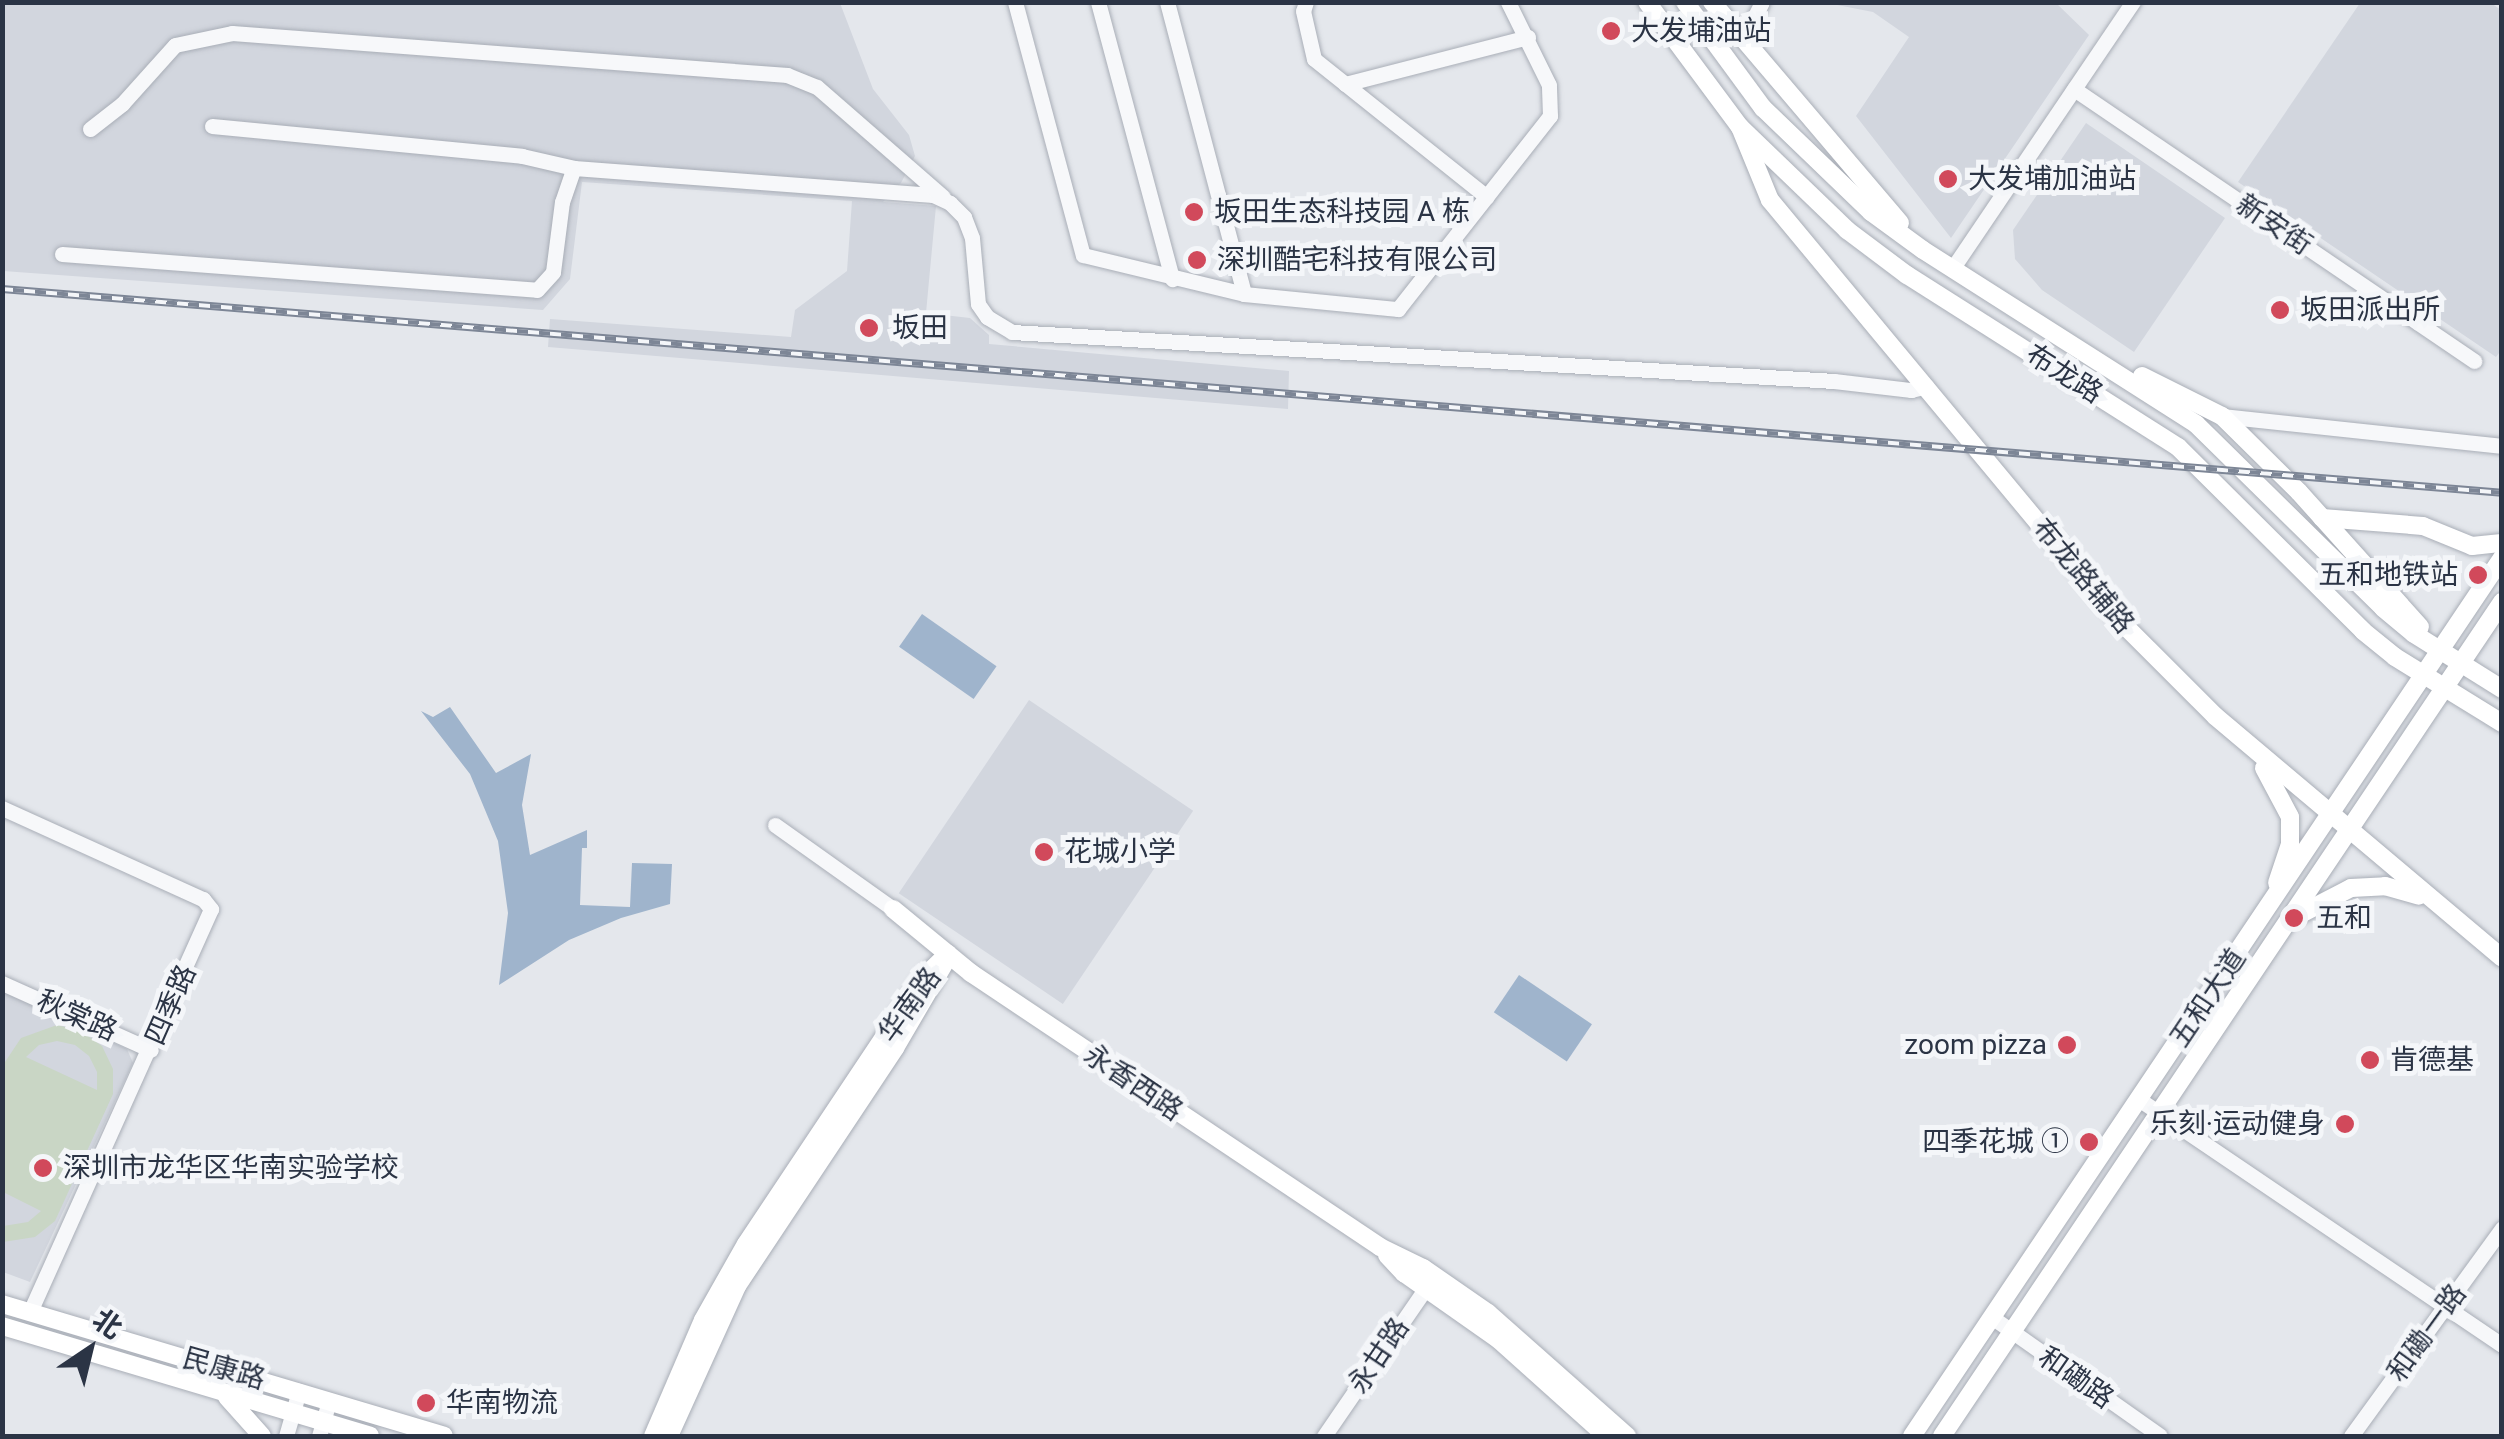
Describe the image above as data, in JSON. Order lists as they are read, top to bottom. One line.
{"streets":{"main road":["布龙路","布龙路辅路","五和大道","华南路","永香西路","民康路"],"street":["新安街","四季路","秋棠路","和磡一路","永甘路","和磡路"]},"crossings":[["布龙路","布龙路辅路"],["布龙路","五和大道"],["布龙路辅路","五和大道"],["五和大道","和磡路"],["四季路","秋棠路"],["四季路","民康路"],["华南路","永香西路"],["永香西路","永甘路"]],"places":["大发埔油站","大发埔加油站","坂田生态科技园 A 栋","深圳酷宅科技有限公司","坂田派出所","坂田","五和地铁站","花城小学","五和","zoom pizza","肯德基","乐刻·运动健身","四季花城 ①","深圳市龙华区华南实验学校","华南物流"],"north":"top right"}
